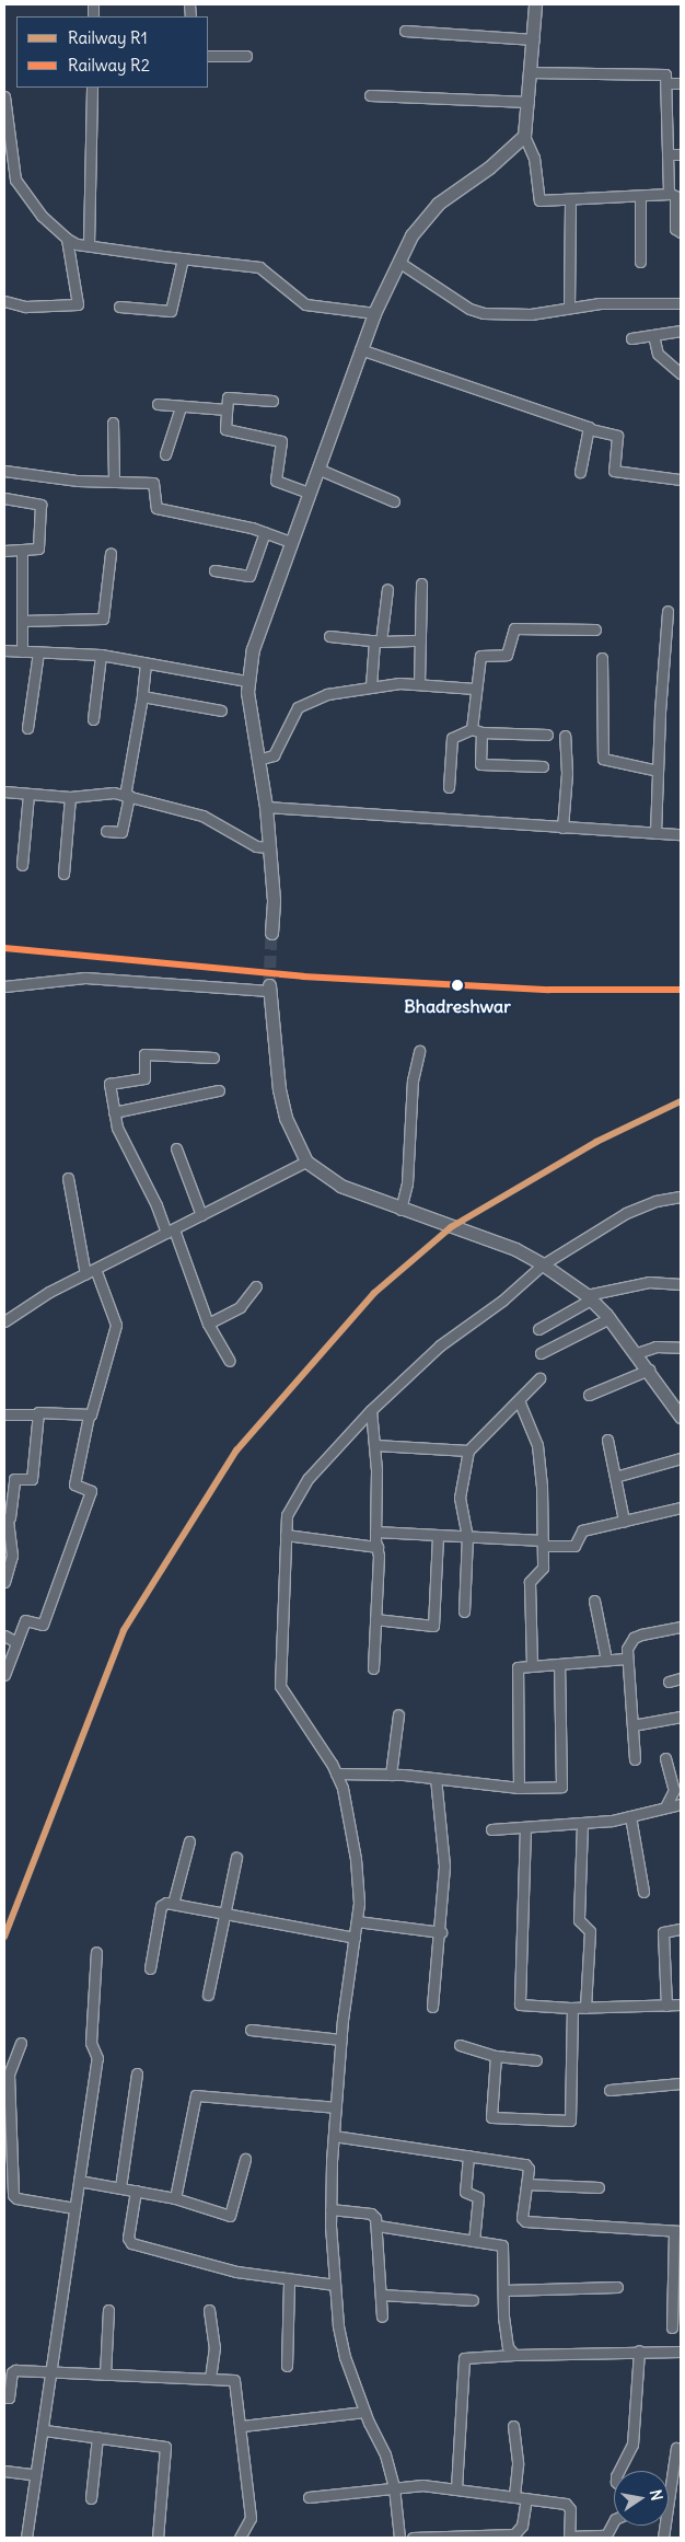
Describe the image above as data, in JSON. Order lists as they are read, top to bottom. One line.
{"places":["Bhadreshwar"],"lines":["rail line R2","rail line R1"],"legend":["Railway R1","Railway R2"],"north":"right"}
